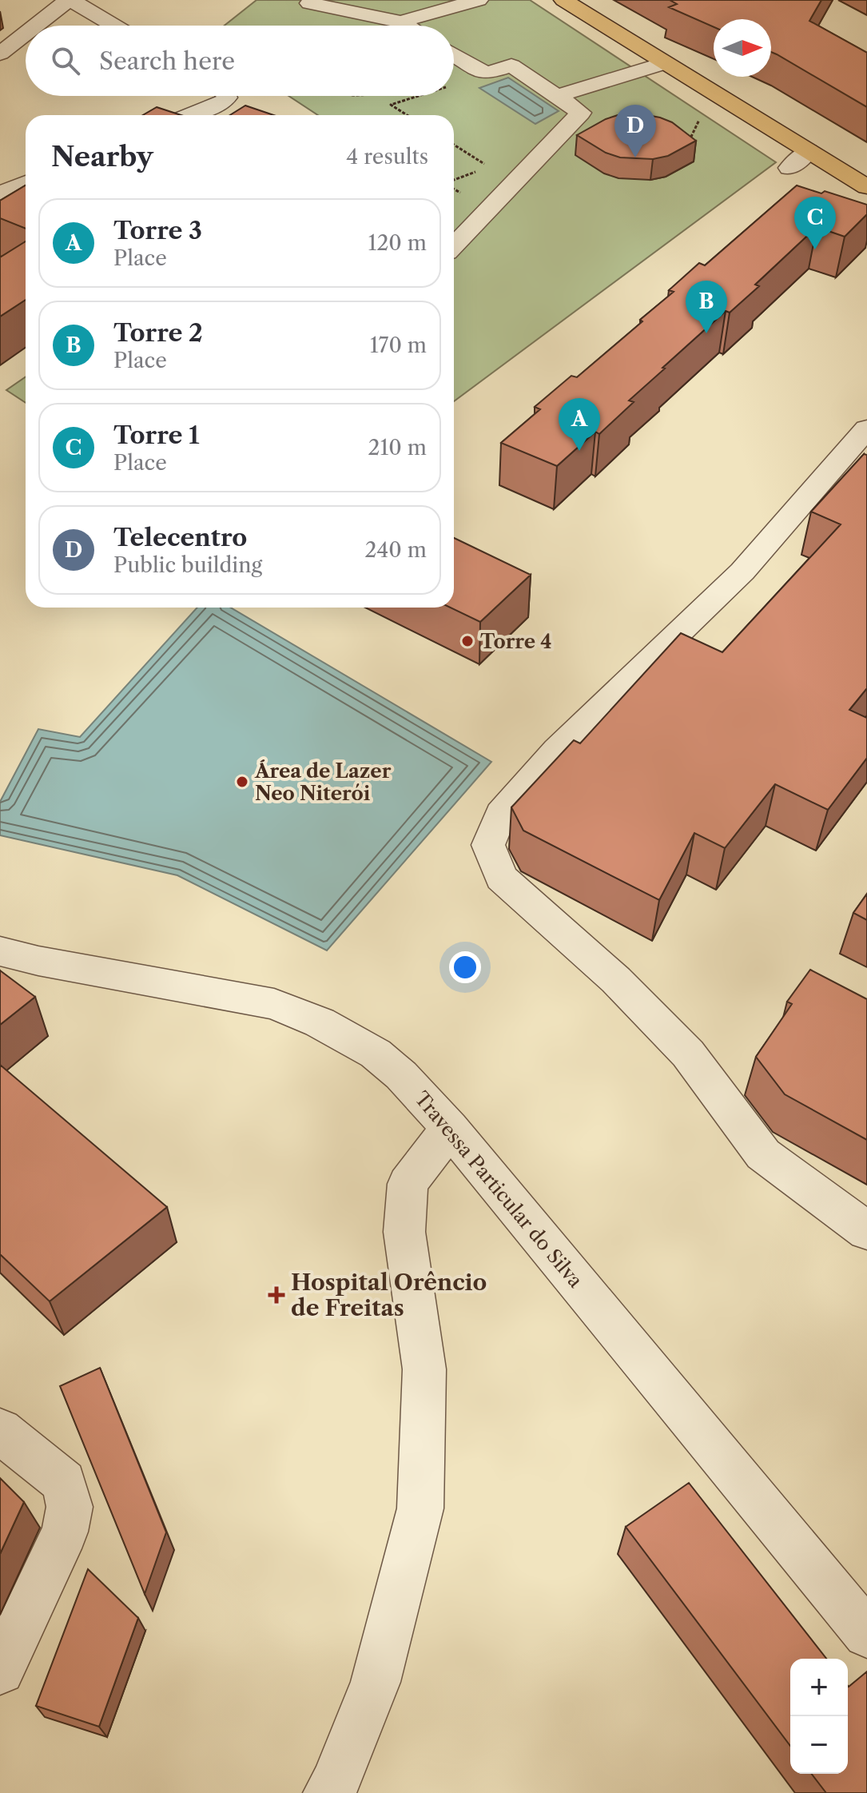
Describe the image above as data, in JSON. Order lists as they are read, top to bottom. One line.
{"streets":{"street":["Travessa Particular do Silva"]},"places":{"other":["Torre 4","Área de Lazer Neo Niterói"],"health":["Hospital Orêncio de Freitas"]},"north":"right","page":{"search":"Search here","pins":["D","C","B","A"],"heading":["Nearby","4 results"],"list":[{"mark":"A","name":"Torre 3","note":"Place","value":"120 m"},{"mark":"B","name":"Torre 2","note":"Place","value":"170 m"},{"mark":"C","name":"Torre 1","note":"Place","value":"210 m"},{"mark":"D","name":"Telecentro","note":"Public building","value":"240 m"}],"map_buttons":["+","−"]}}
